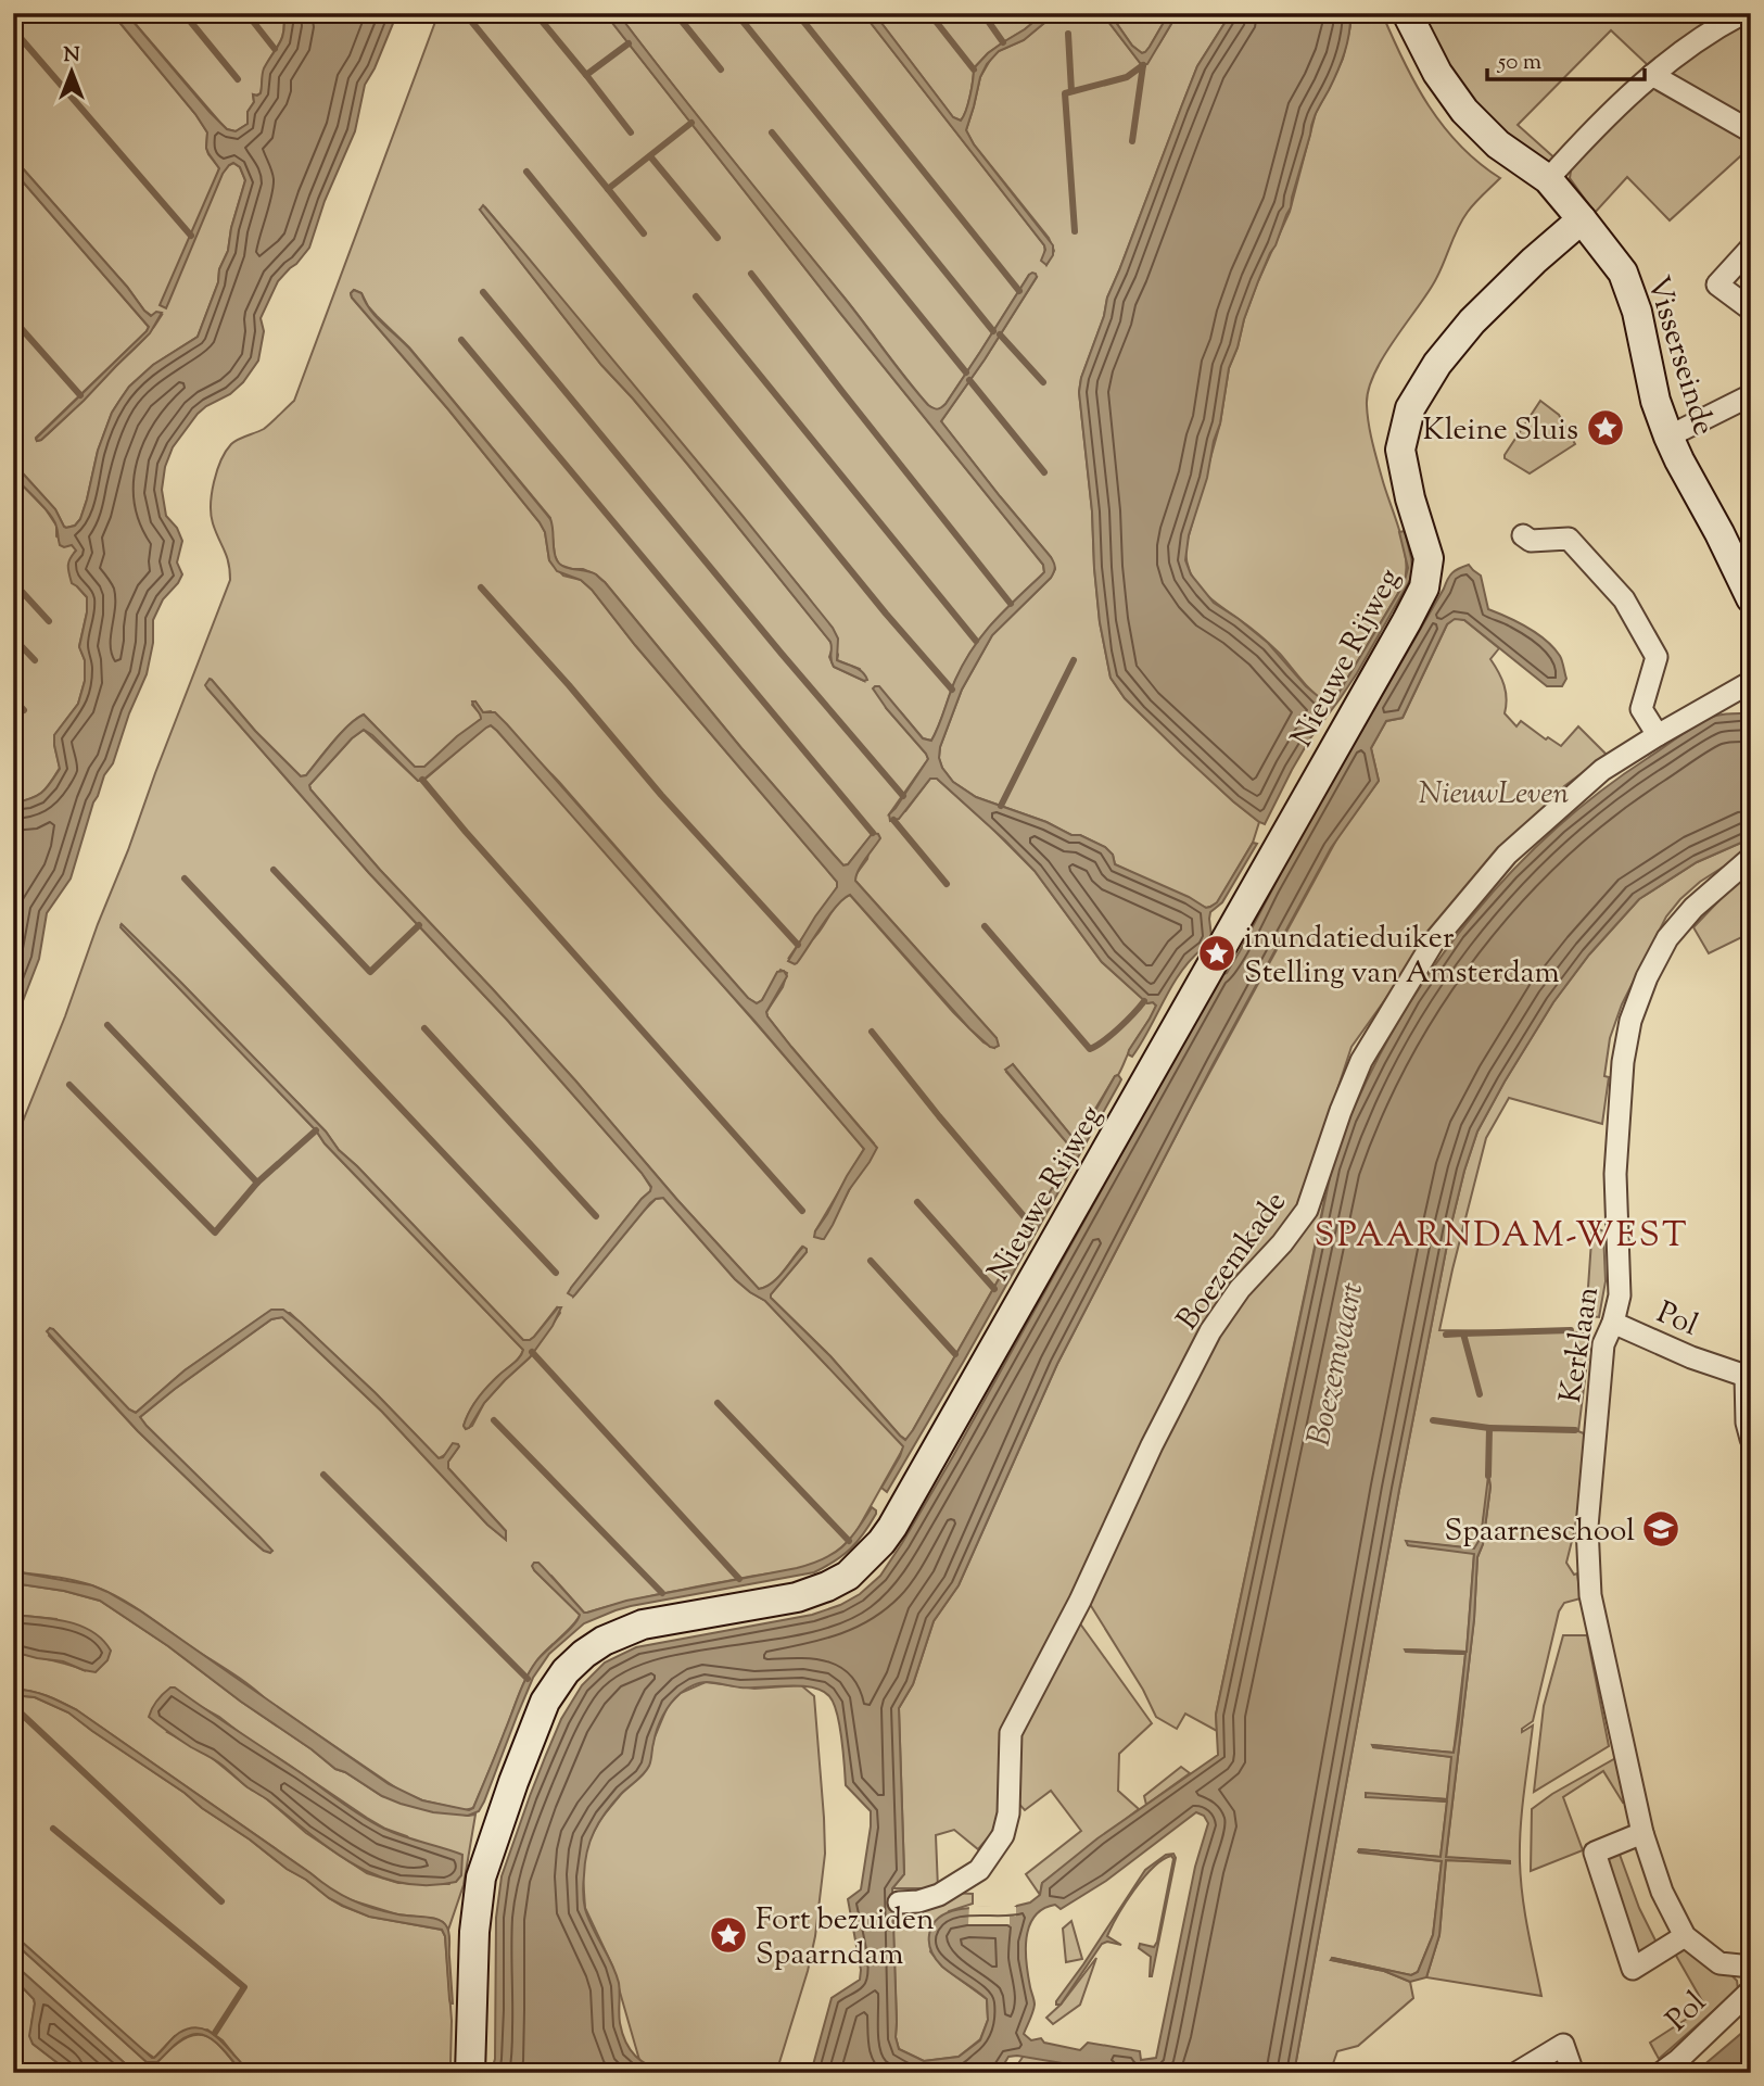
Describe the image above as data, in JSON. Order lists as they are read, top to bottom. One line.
{"streets":{"street":["Visserseinde","Nieuwe Rijweg","Boezemkade","Pol","Kerklaan"]},"crossings":[["Visserseinde","Nieuwe Rijweg"],["Pol","Kerklaan"]],"districts":["SPAARNDAM-WEST"],"water":["Boezemvaart"],"parks":["NieuwLeven"],"places":{"place":["Kleine Sluis","inundatieduiker Stelling van Amsterdam","Fort bezuiden Spaarndam"],"school or university":["Spaarneschool"]},"scale_bar":"50 m","north":"top"}
